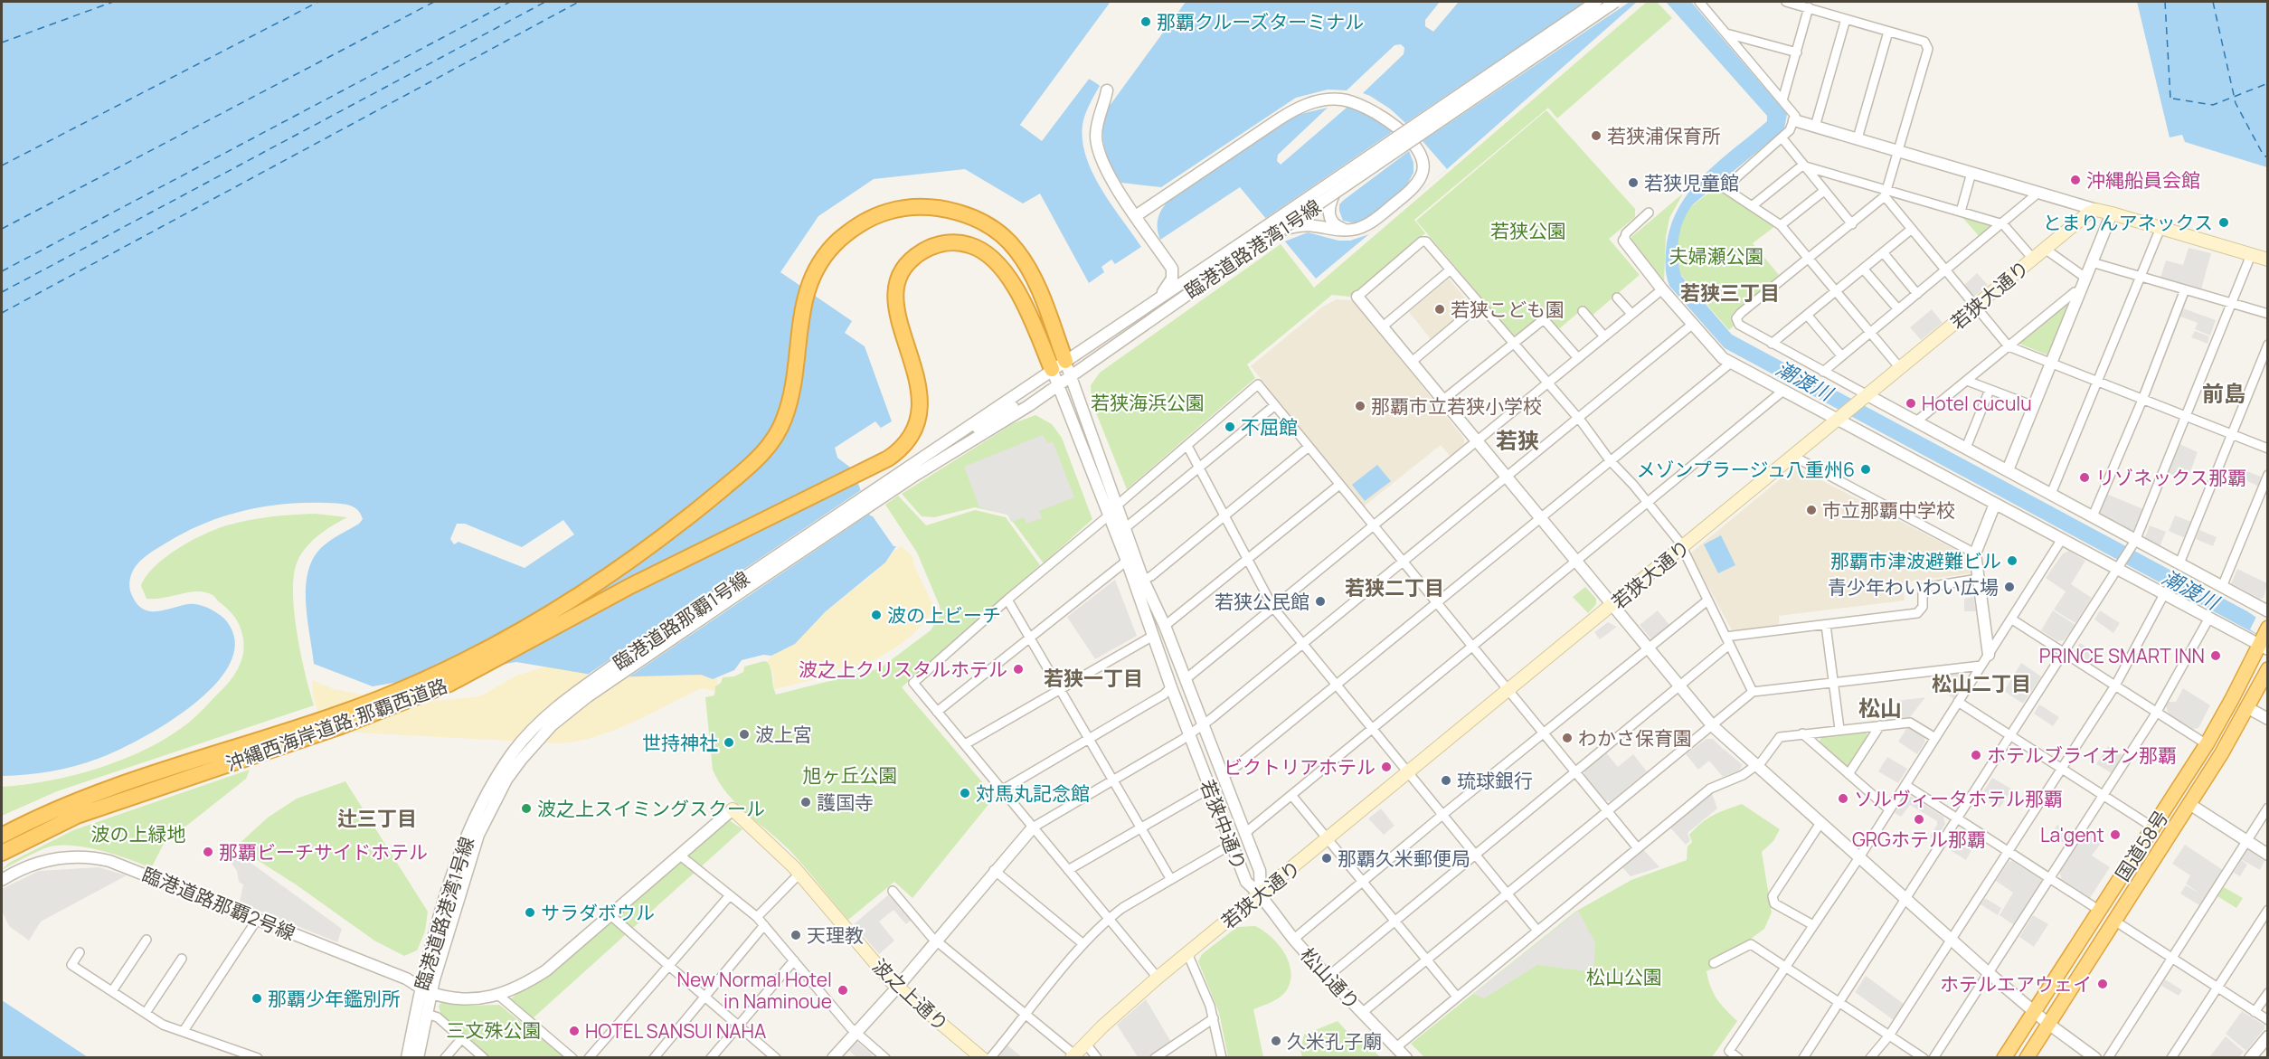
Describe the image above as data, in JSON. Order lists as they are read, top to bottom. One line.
{"streets":{"highway":["沖縄西海岸道路;那覇西道路","国道58号"],"main road":["若狭大通り","波之上通り"],"street":["臨港道路港湾1号線","臨港道路那覇1号線","若狭中通り","臨港道路那覇2号線","松山通り"]},"crossings":[["臨港道路港湾1号線","臨港道路那覇1号線"],["臨港道路港湾1号線","沖縄西海岸道路;那覇西道路"],["臨港道路港湾1号線","若狭中通り"],["臨港道路港湾1号線","臨港道路那覇2号線"],["若狭大通り","若狭中通り"],["若狭大通り","松山通り"],["沖縄西海岸道路;那覇西道路","若狭中通り"],["若狭中通り","松山通り"]],"districts":["若狭三丁目","前島","若狭","若狭二丁目","若狭一丁目","松山二丁目","松山","辻三丁目"],"water":["潮渡川"],"parks":["若狭公園","夫婦瀬公園","若狭海浜公園","旭ヶ丘公園","波の上緑地","松山公園","三文殊公園"],"places":["那覇クルーズターミナル","若狭浦保育所","沖縄船員会館","若狭児童館","とまりんアネックス","若狭こども園","Hotel cuculu","那覇市立若狭小学校","不屈館","メゾンプラージュ八重州6","リゾネックス那覇","市立那覇中学校","那覇市津波避難ビル","青少年わいわい広場","若狭公民館","波の上ビーチ","PRINCE SMART INN","波之上クリスタルホテル","波上宮","わかさ保育園","世持神社","ホテルブライオン那覇","ビクトリアホテル","琉球銀行","対馬丸記念館","ソルヴィータホテル那覇","護国寺","波之上スイミングスクール","GRGホテル那覇","La'gent","那覇ビーチサイドホテル","那覇久米郵便局","サラダボウル","天理教","ホテルエアウェイ","New Normal Hotel in Naminoue","那覇少年鑑別所","HOTEL SANSUI NAHA","久米孔子廟"]}
